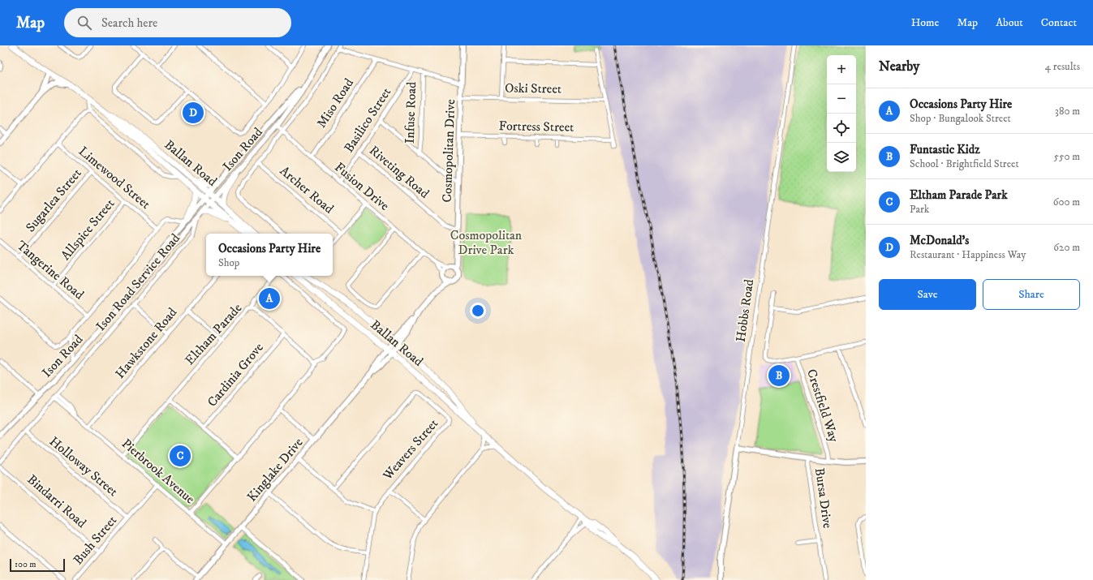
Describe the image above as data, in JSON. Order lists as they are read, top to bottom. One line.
{"streets":{"main road":["Ballan Road"],"street":["Oski Street","Miso Road","Infuse Road","Basilico Street","Fortress Street","Ison Road","Cosmopolitan Drive","Riveting Road","Limewood Street","Fusion Drive","Archer Road","Sugarlea Street","Allspice Street","Tangerine Road","Ison Road Service Road","Hobbs Road","Eltham Parade","Hawkstone Road","Cardinia Grove","Crestfield Way","Weavers Street","Holloway Street","Kinglake Drive","Pierbrook Avenue","Bursa Drive","Bindarri Road","Bush Street"]},"crossings":[["Oski Street","Cosmopolitan Drive"],["Miso Road","Fusion Drive"],["Basilico Street","Riveting Road"],["Basilico Street","Fusion Drive"],["Fortress Street","Cosmopolitan Drive"],["Ison Road","Ballan Road"],["Ison Road","Fusion Drive"],["Ison Road","Ison Road Service Road"],["Cosmopolitan Drive","Riveting Road"],["Cosmopolitan Drive","Fusion Drive"],["Ballan Road","Kinglake Drive"],["Limewood Street","Sugarlea Street"],["Limewood Street","Allspice Street"],["Limewood Street","Ison Road Service Road"],["Sugarlea Street","Tangerine Road"],["Allspice Street","Tangerine Road"],["Tangerine Road","Ison Road Service Road"],["Ison Road Service Road","Holloway Street"],["Ison Road Service Road","Pierbrook Avenue"],["Eltham Parade","Cardinia Grove"],["Eltham Parade","Pierbrook Avenue"],["Hawkstone Road","Pierbrook Avenue"],["Holloway Street","Bush Street"],["Kinglake Drive","Pierbrook Avenue"],["Pierbrook Avenue","Bush Street"],["Bindarri Road","Bush Street"]],"parks":["Cosmopolitan Drive Park"],"scale_bar":"100 m","page":{"header":"Map","search":"Search here","nav":["Home","Map","About","Contact"],"heading":["Nearby","4 results"],"map_buttons":["+","−"],"list":[{"mark":"A","name":"Occasions Party Hire","note":"Shop · Bungalook Street","value":"380 m"},{"mark":"B","name":"Funtastic Kidz","note":"School · Brightfield Street","value":"550 m"},{"mark":"C","name":"Eltham Parade Park","note":"Park","value":"600 m"},{"mark":"D","name":"McDonald's","note":"Restaurant · Happiness Way","value":"620 m"}],"pins":["D","A","B","C"],"popup":["Occasions Party Hire","Shop"],"buttons":["Save","Share"],"scale":"100 m"}}
